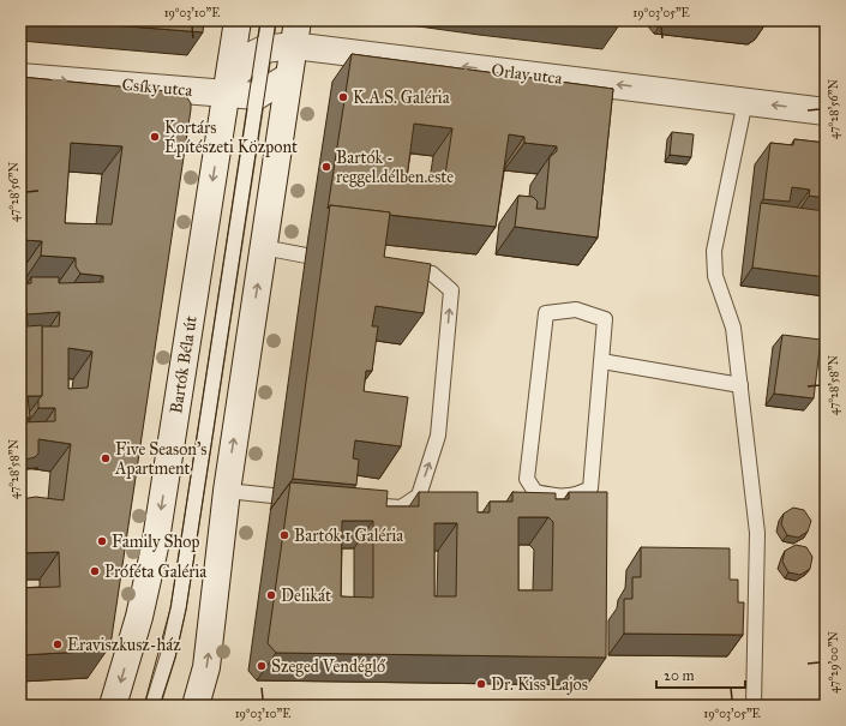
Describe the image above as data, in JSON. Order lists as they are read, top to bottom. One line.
{"streets":{"main road":["Orlay utca","Csíky utca","Bartók Béla út"]},"crossings":[["Orlay utca","Bartók Béla út"],["Csíky utca","Bartók Béla út"]],"one_way":["Orlay utca","Csíky utca"],"places":["K.A.S. Galéria","Kortárs Építészeti Központ","Bartók - reggel.délben.este","Five Season's Apartment","Bartók 1 Galéria","Family Shop","Próféta Galéria","Delikát","Eraviszkusz-ház","Szeged Vendéglő","Dr. Kiss Lajos"],"scale_bar":"20 m","coordinates":["19°03'10\"E","19°03'05\"E","47°28'56\"N","47°28'58\"N","47°29'00\"N"]}
